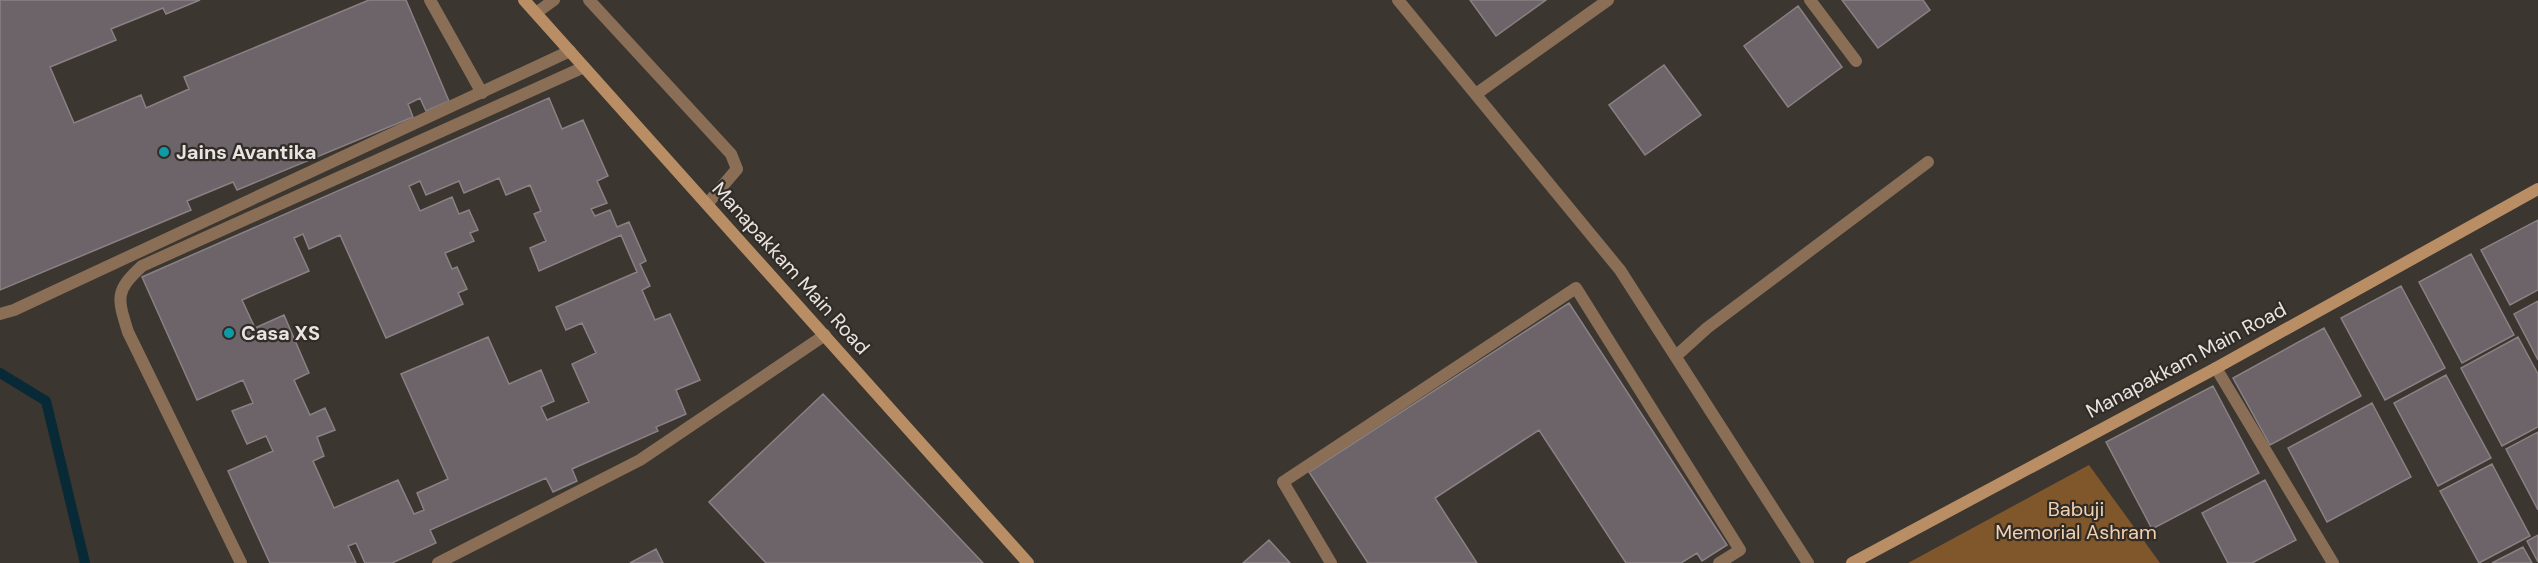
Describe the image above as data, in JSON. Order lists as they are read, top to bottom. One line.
{"streets":{"main road":["Manapakkam Main Road"]},"parks":["Babuji Memorial Ashram"],"places":["Jains Avantika","Casa XS"]}
